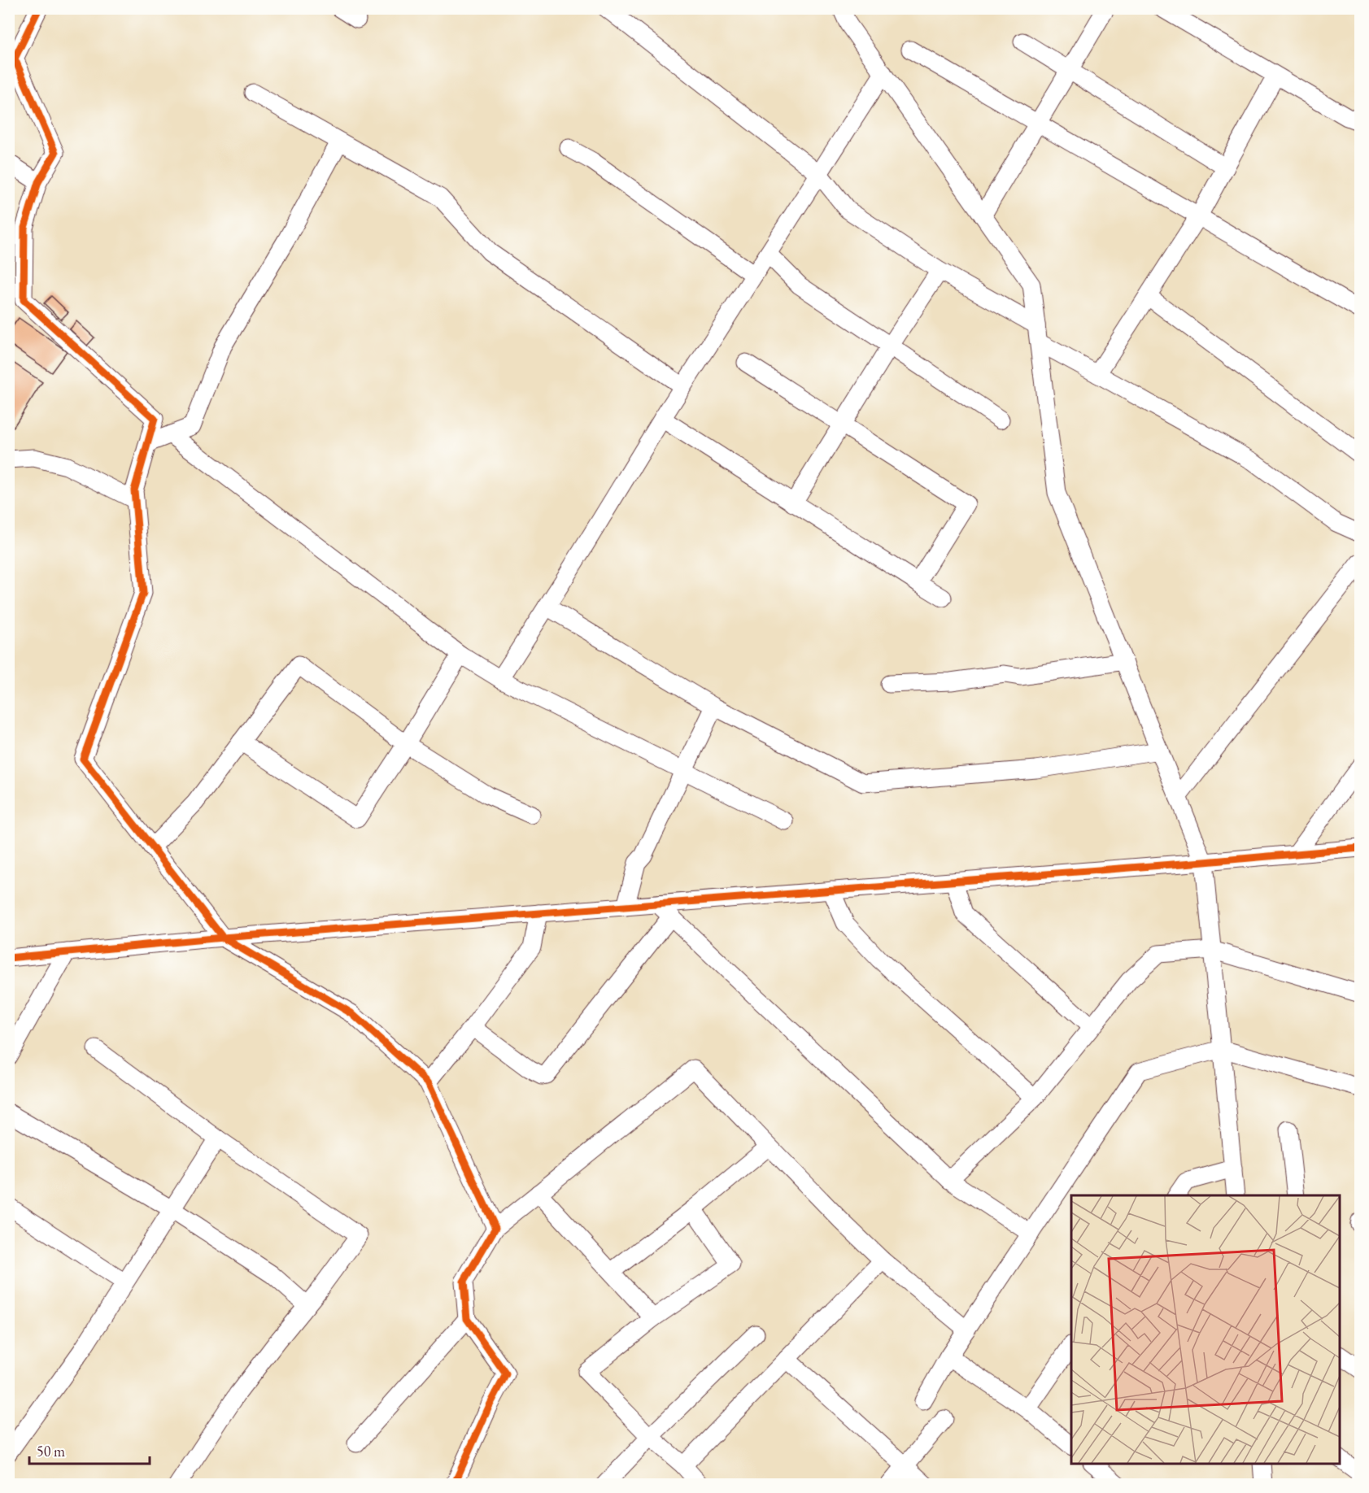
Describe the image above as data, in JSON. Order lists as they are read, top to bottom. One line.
{"scale_bar":"50 m"}
